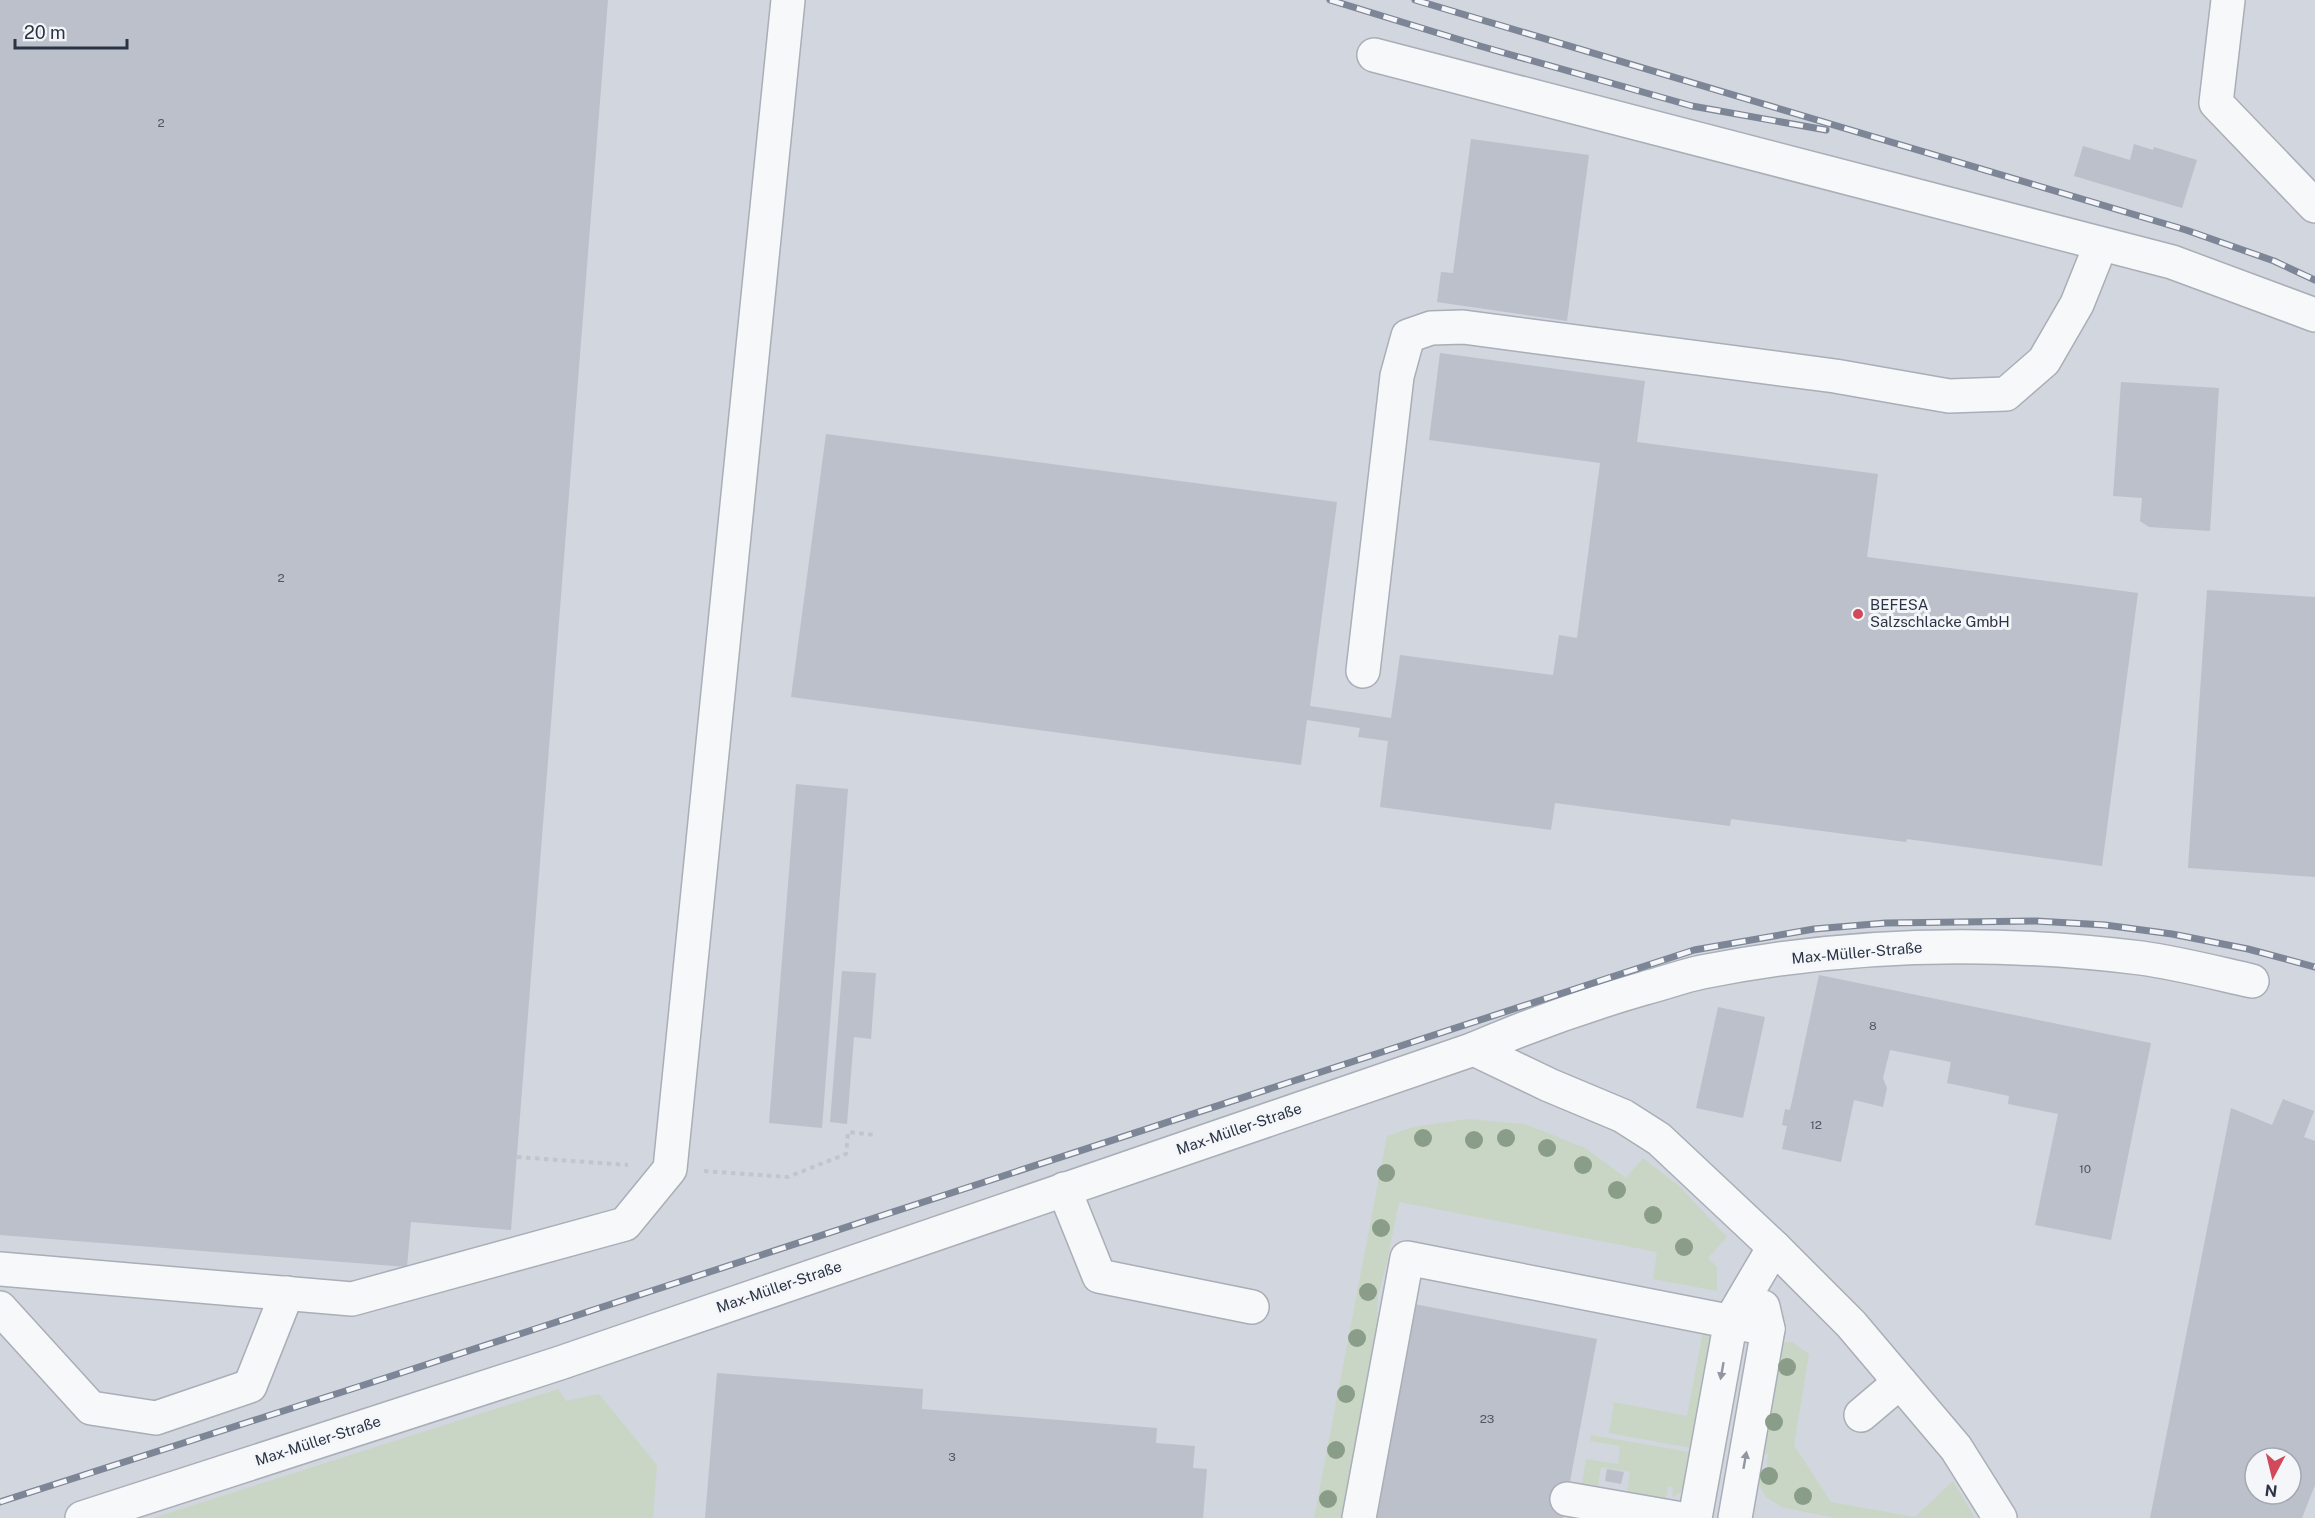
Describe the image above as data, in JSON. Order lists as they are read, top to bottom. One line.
{"streets":{"lane":["Max-Müller-Straße"]},"places":["BEFESA Salzschlacke GmbH"],"house_numbers":["2","2","8","12","10","23","3"],"scale_bar":"20 m","north":"bottom"}
